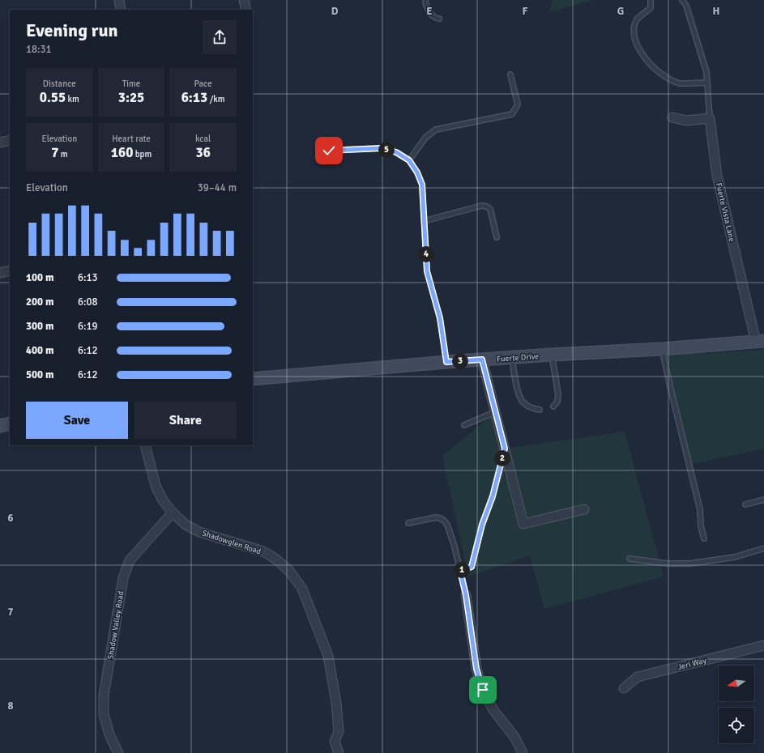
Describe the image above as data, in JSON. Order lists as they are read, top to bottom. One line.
{"streets":{"street":["Fuerte Vista Lane","Fuerte Drive","Shadowglen Road","Shadow Valley Road","Jeri Way"]},"crossings":[["Fuerte Vista Lane","Fuerte Drive"],["Shadowglen Road","Shadow Valley Road"]],"north":"left","page":{"heading":["Evening run","18:31"],"stats":[["Distance","0.55 km"],["Time","3:25"],["Pace","6:13 /km"],["Elevation","7 m"],["Heart rate","160 bpm"],["kcal","36"]],"pins":["5","4","3","2","1"],"chart":["Elevation","39–44 m"],"list":[{"name":"100 m","note":"6:13"},{"name":"200 m","note":"6:08"},{"name":"300 m","note":"6:19"},{"name":"400 m","note":"6:12"},{"name":"500 m","note":"6:12"}],"buttons":["Save","Share"]},"grid":{"columns":["D","E","F","G","H"],"rows":["6","7","8"]}}
